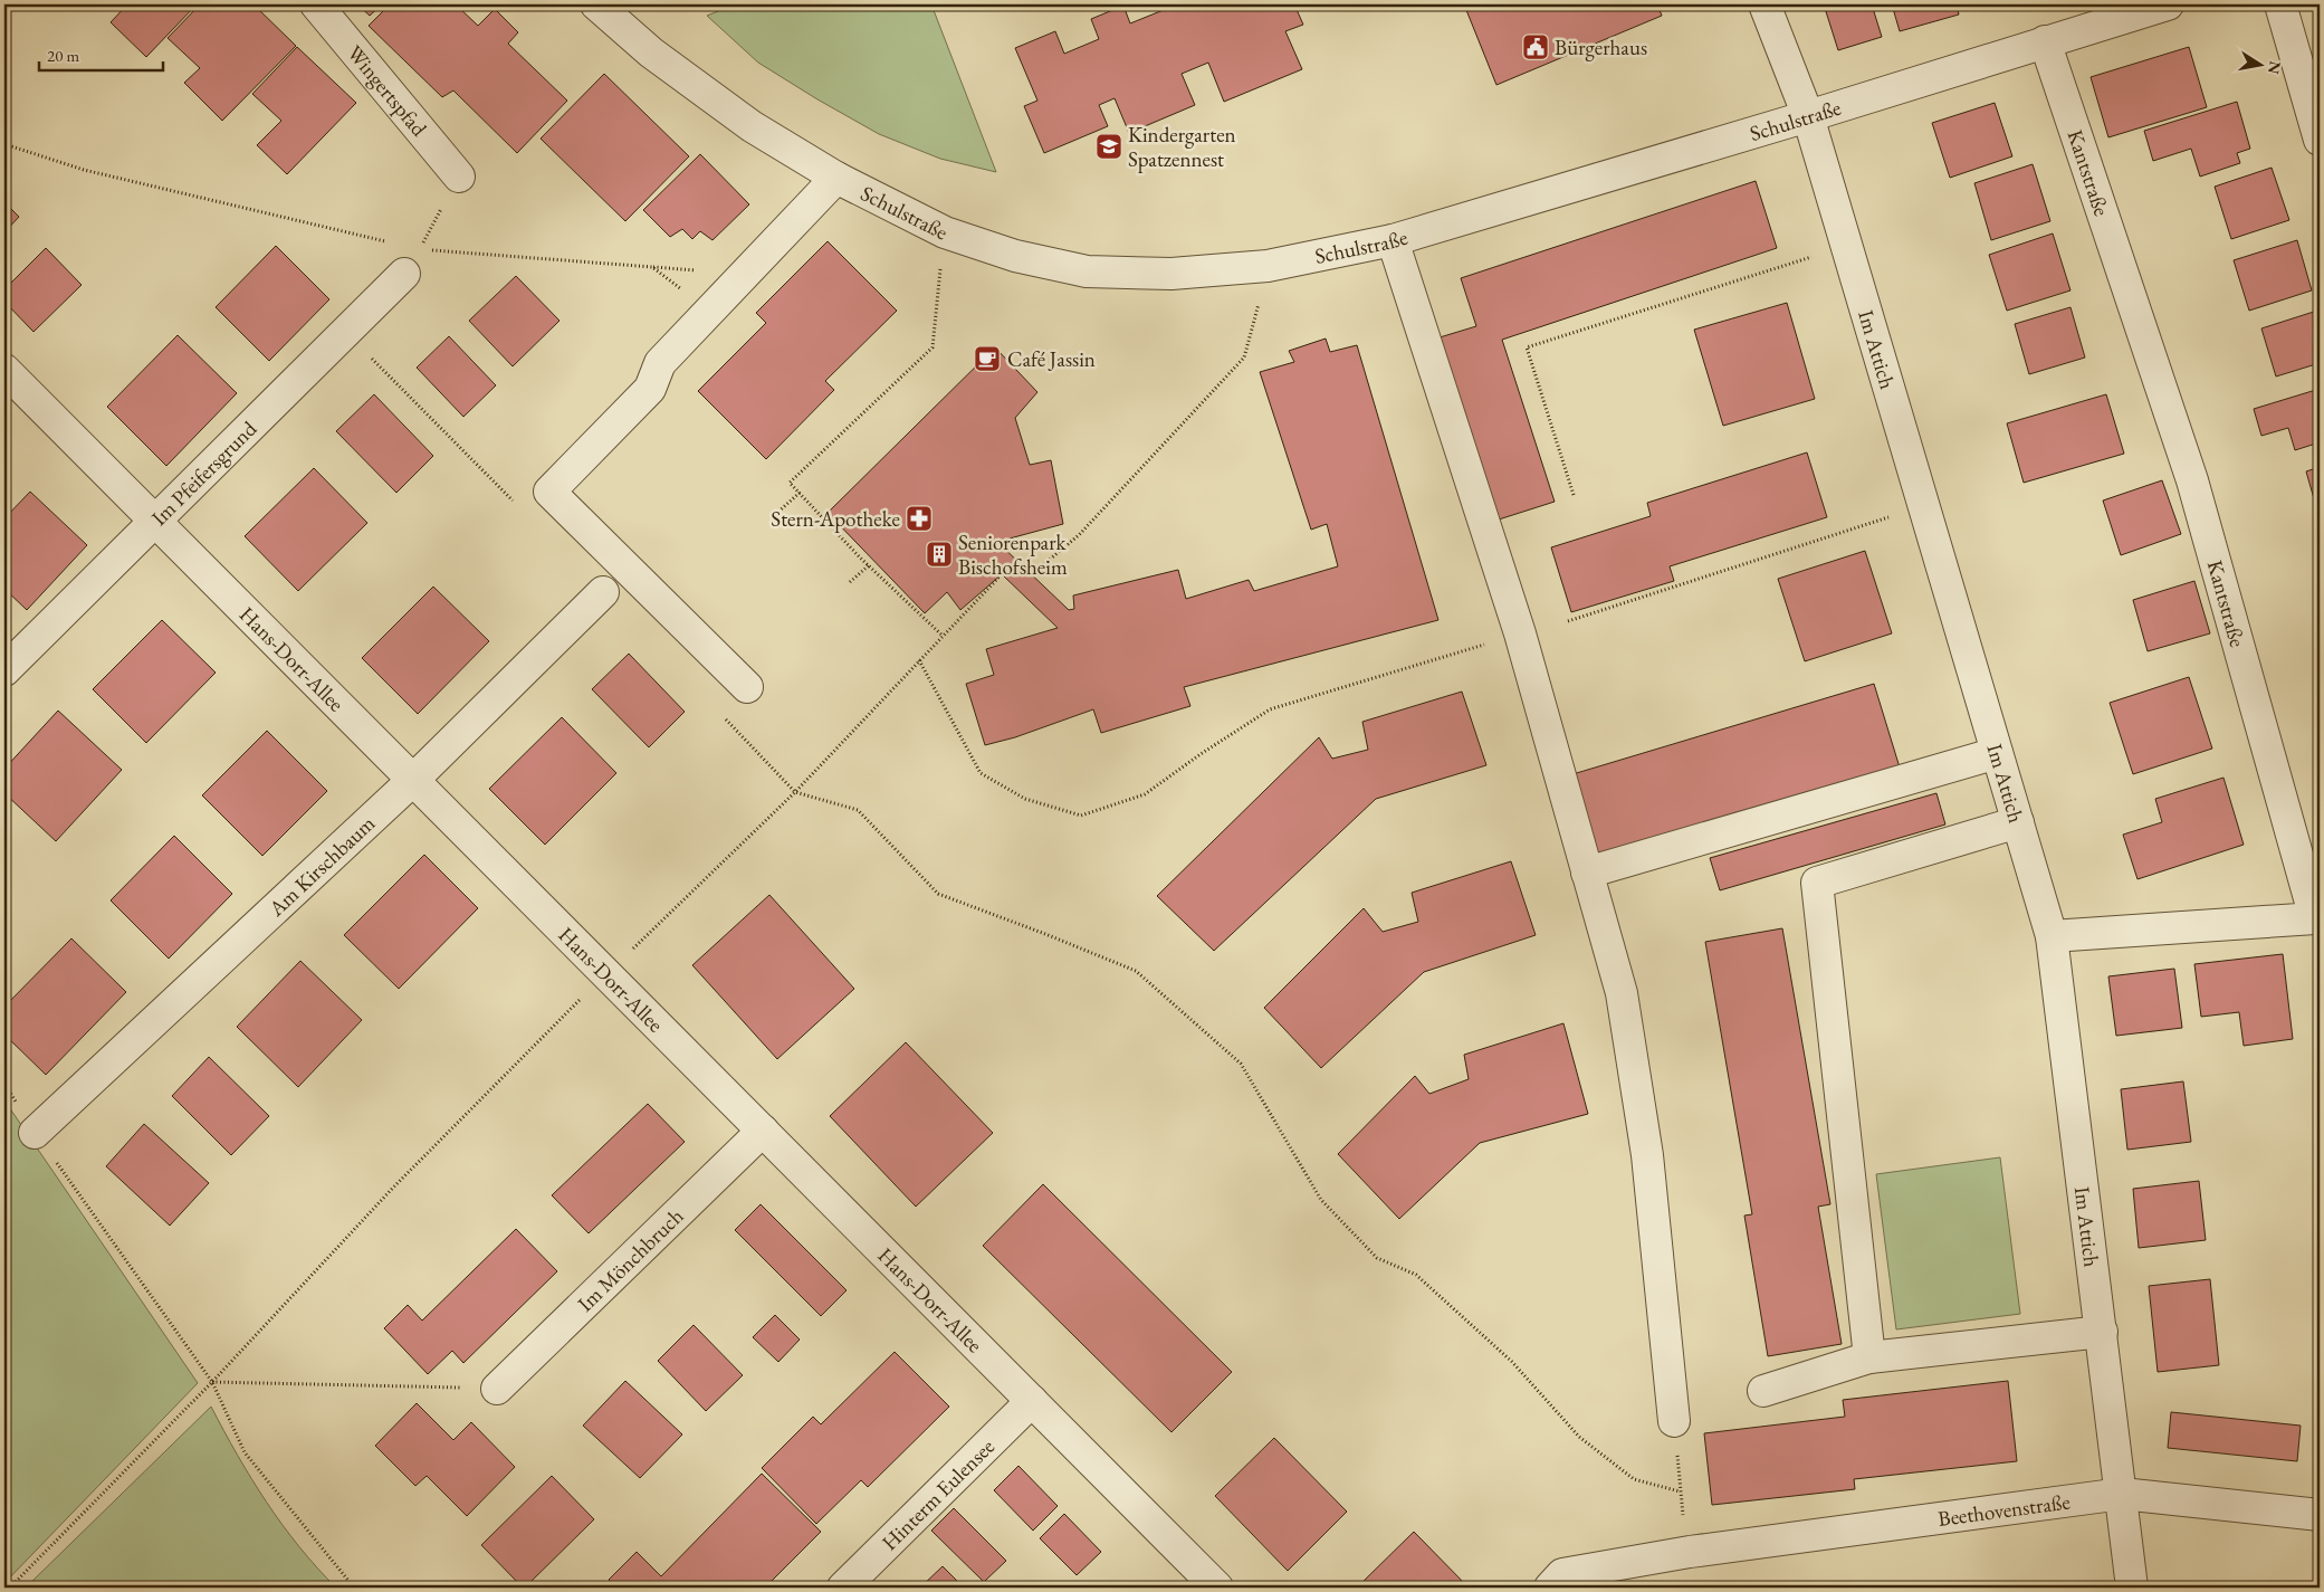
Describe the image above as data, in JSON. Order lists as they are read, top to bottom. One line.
{"streets":{"street":["Wingertspfad","Schulstraße","Kantstraße","Im Attich","Im Pfeifersgrund","Hans-Dorr-Allee","Am Kirschbaum","Im Mönchbruch","Hinterm Eulensee","Beethovenstraße"]},"crossings":[["Schulstraße","Kantstraße"],["Schulstraße","Im Attich"],["Kantstraße","Im Attich"],["Im Attich","Beethovenstraße"],["Im Pfeifersgrund","Hans-Dorr-Allee"],["Hans-Dorr-Allee","Am Kirschbaum"],["Hans-Dorr-Allee","Im Mönchbruch"],["Hans-Dorr-Allee","Hinterm Eulensee"]],"places":{"public building":["Bürgerhaus"],"school or university":["Kindergarten Spatzennest"],"cafe":["Café Jassin"],"pharmacy":["Stern-Apotheke"],"building":["Seniorenpark Bischofsheim"]},"scale_bar":"20 m","north":"right"}
